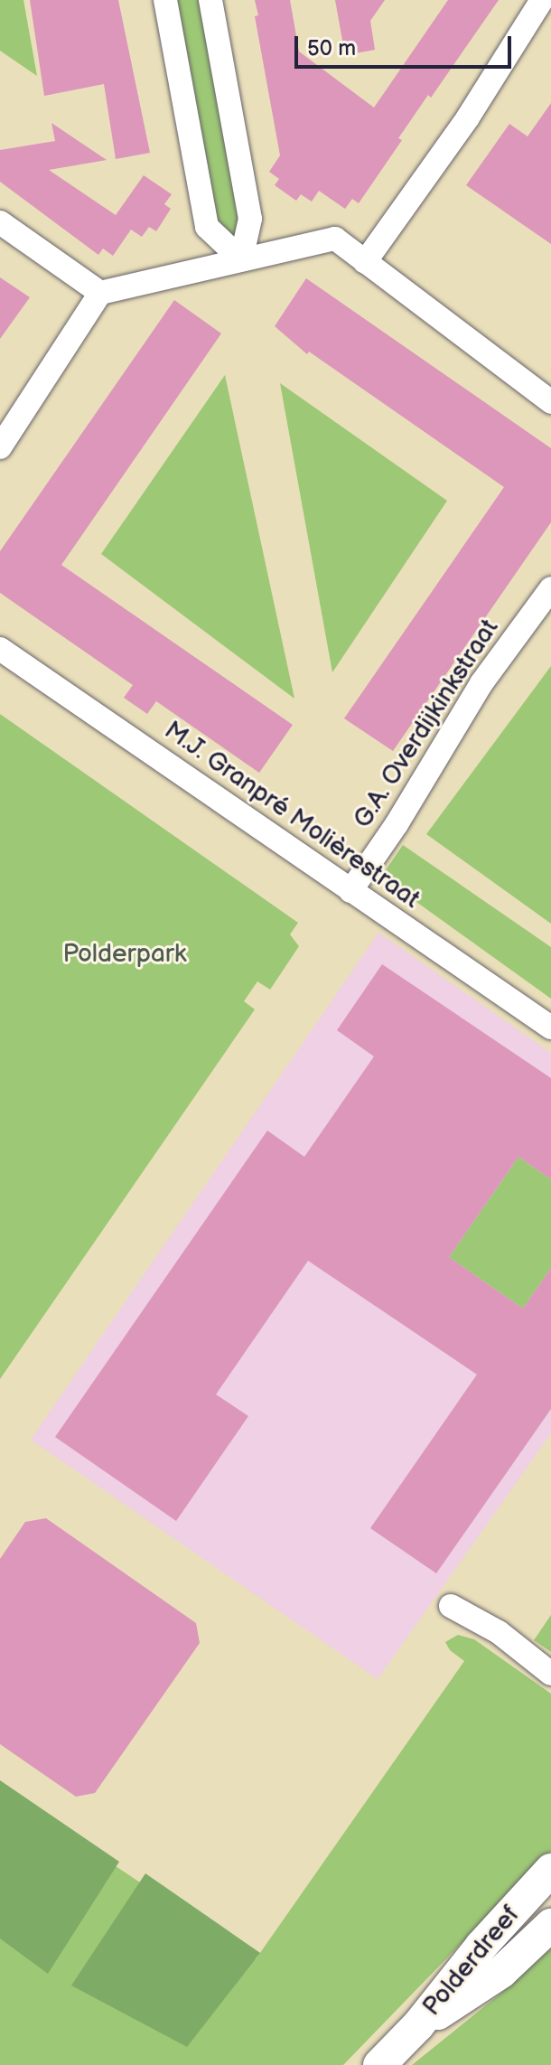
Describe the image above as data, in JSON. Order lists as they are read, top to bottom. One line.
{"streets":{"main road":["Polderdreef"],"street":["G.A. Overdijkinkstraat","M.J. Granpré Molièrestraat"]},"crossings":[["G.A. Overdijkinkstraat","M.J. Granpré Molièrestraat"]],"parks":["Polderpark"],"scale_bar":"50 m"}
